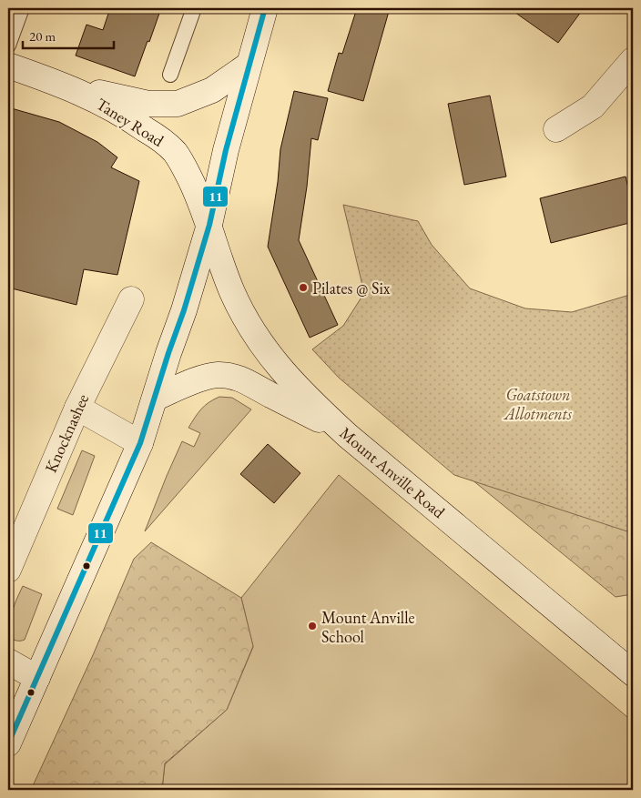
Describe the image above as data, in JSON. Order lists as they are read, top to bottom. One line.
{"streets":{"main road":["Taney Road","Knocknashee","Mount Anville Road"]},"crossings":[["Taney Road","Mount Anville Road"]],"parks":["Goatstown Allotments"],"places":["Pilates @ Six","Mount Anville School"],"lines":["transit line 11"],"scale_bar":"20 m"}
